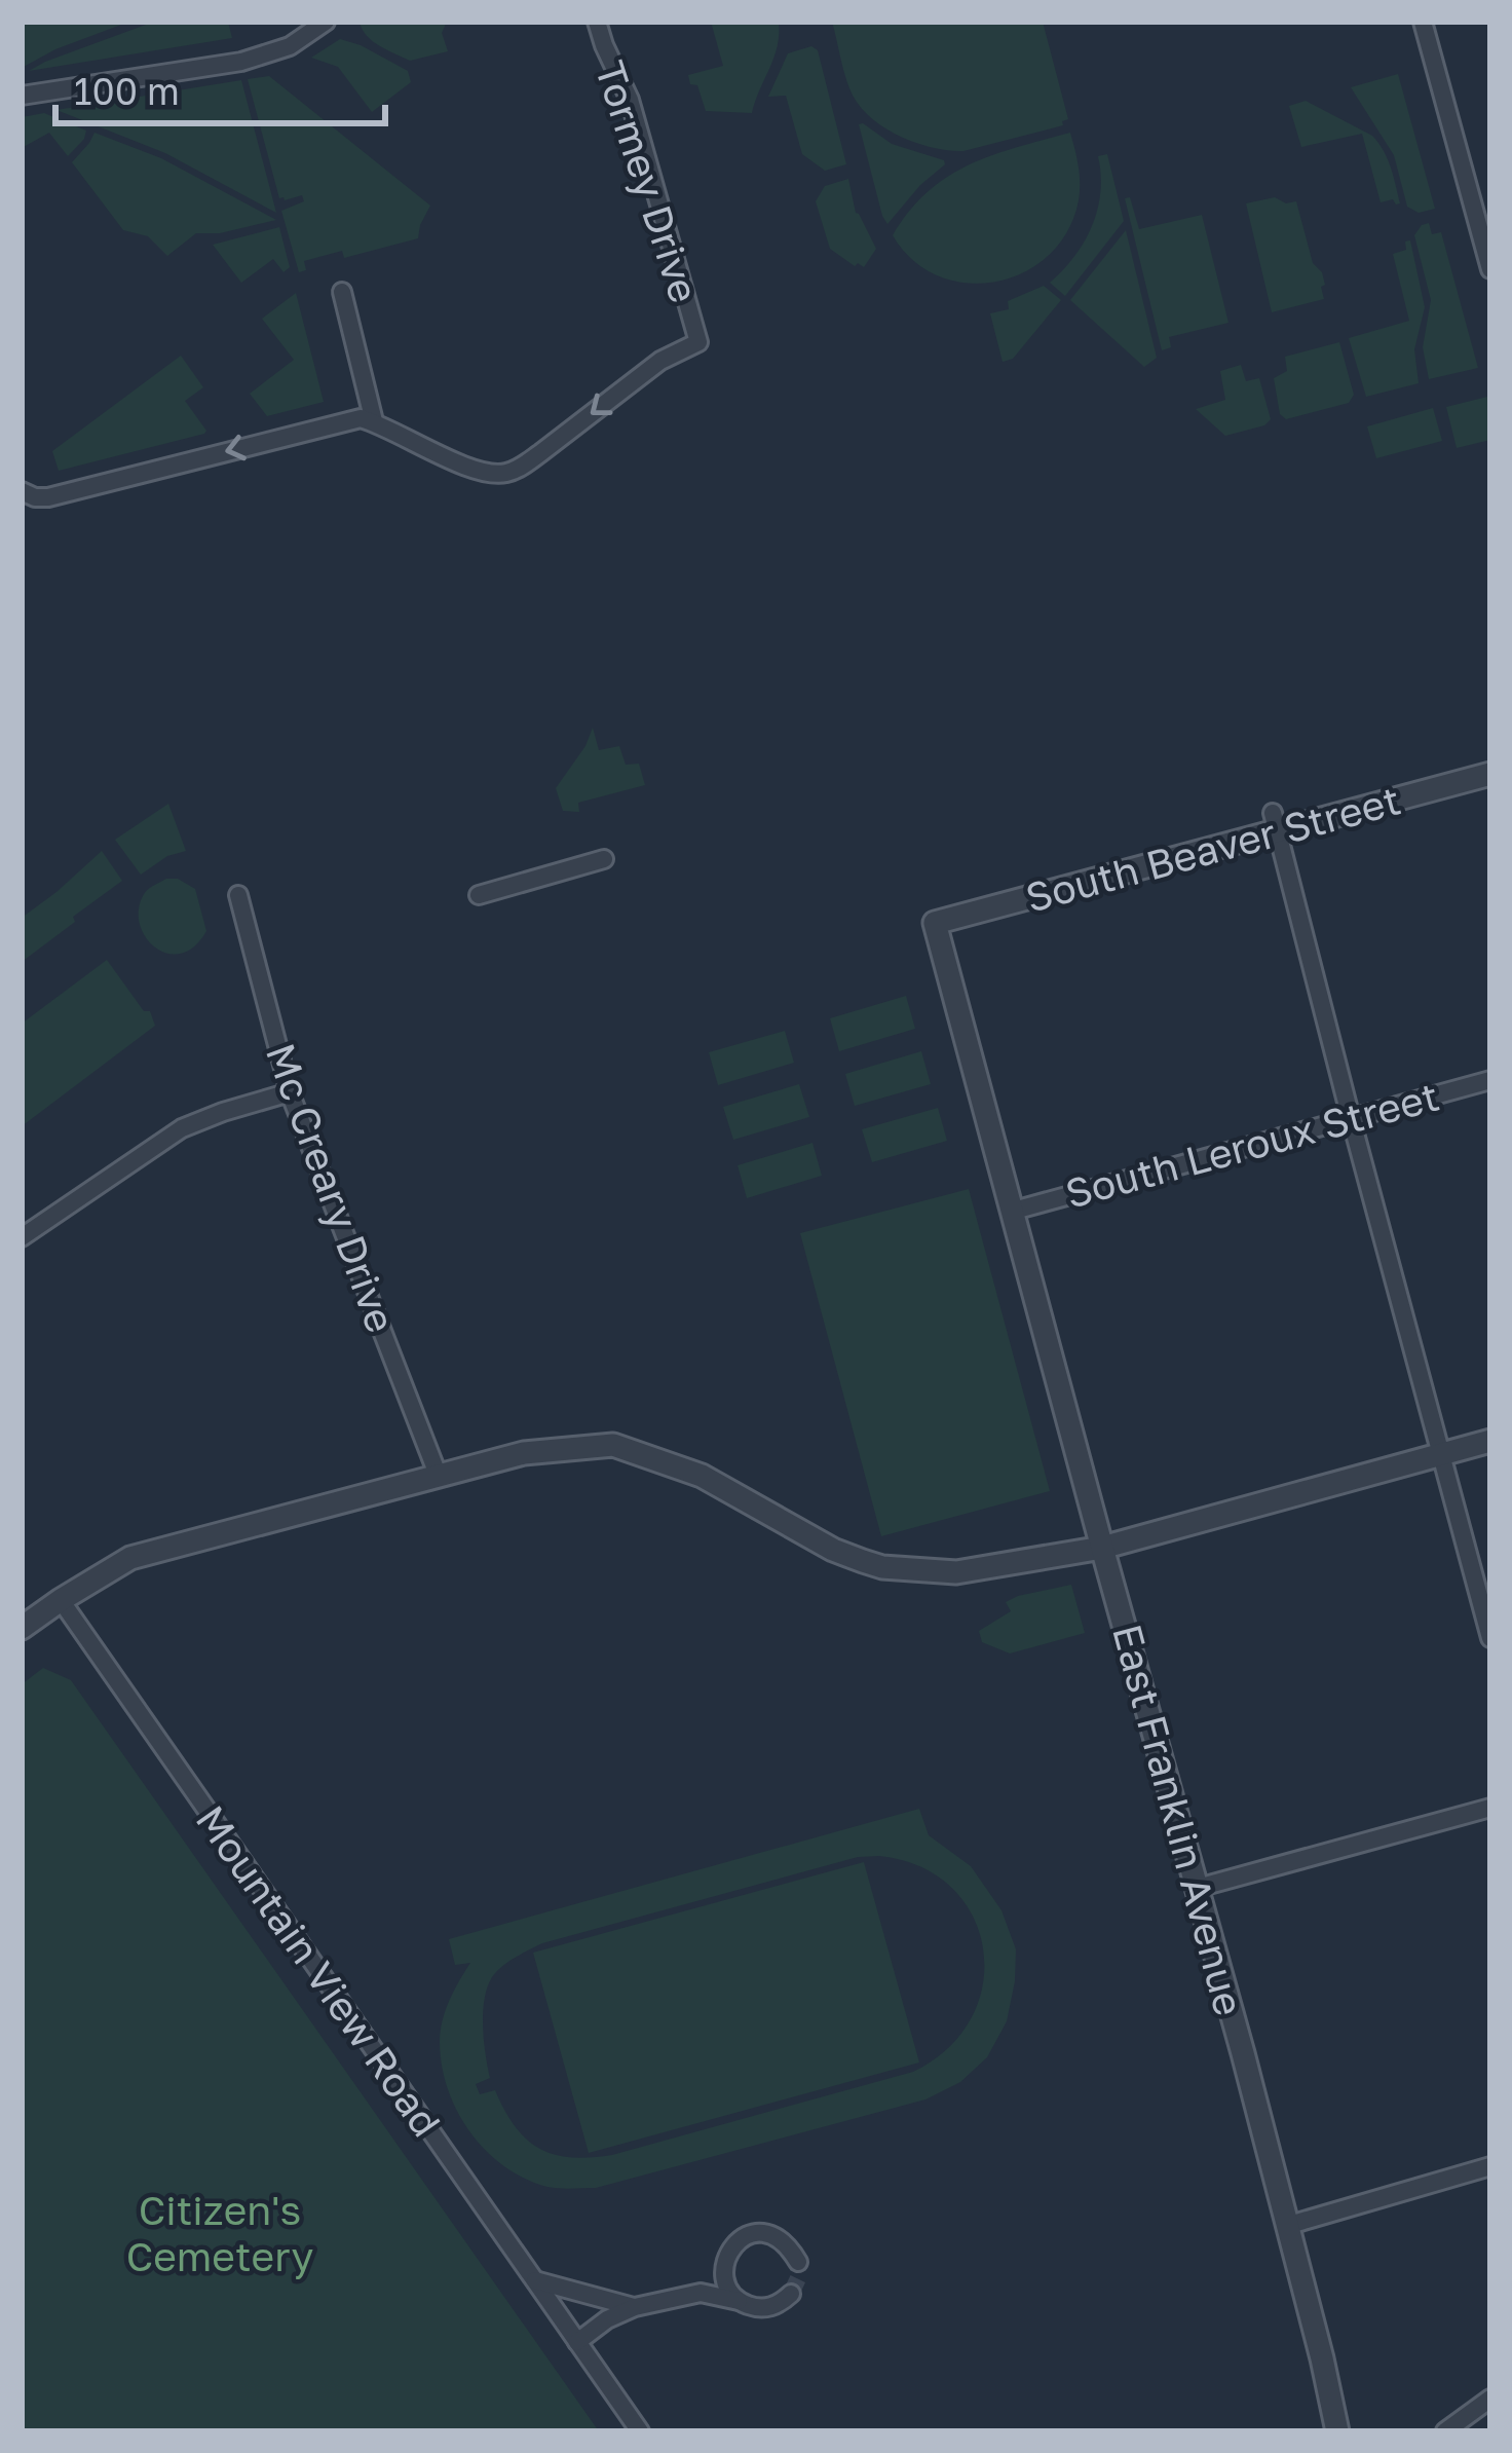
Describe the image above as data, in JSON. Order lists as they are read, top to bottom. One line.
{"streets":{"street":["Tormey Drive","South Beaver Street","South Leroux Street","Mc Creary Drive","East Franklin Avenue","Mountain View Road"]},"crossings":[["South Beaver Street","East Franklin Avenue"],["South Leroux Street","East Franklin Avenue"]],"parks":["Citizen's Cemetery"],"scale_bar":"100 m"}
